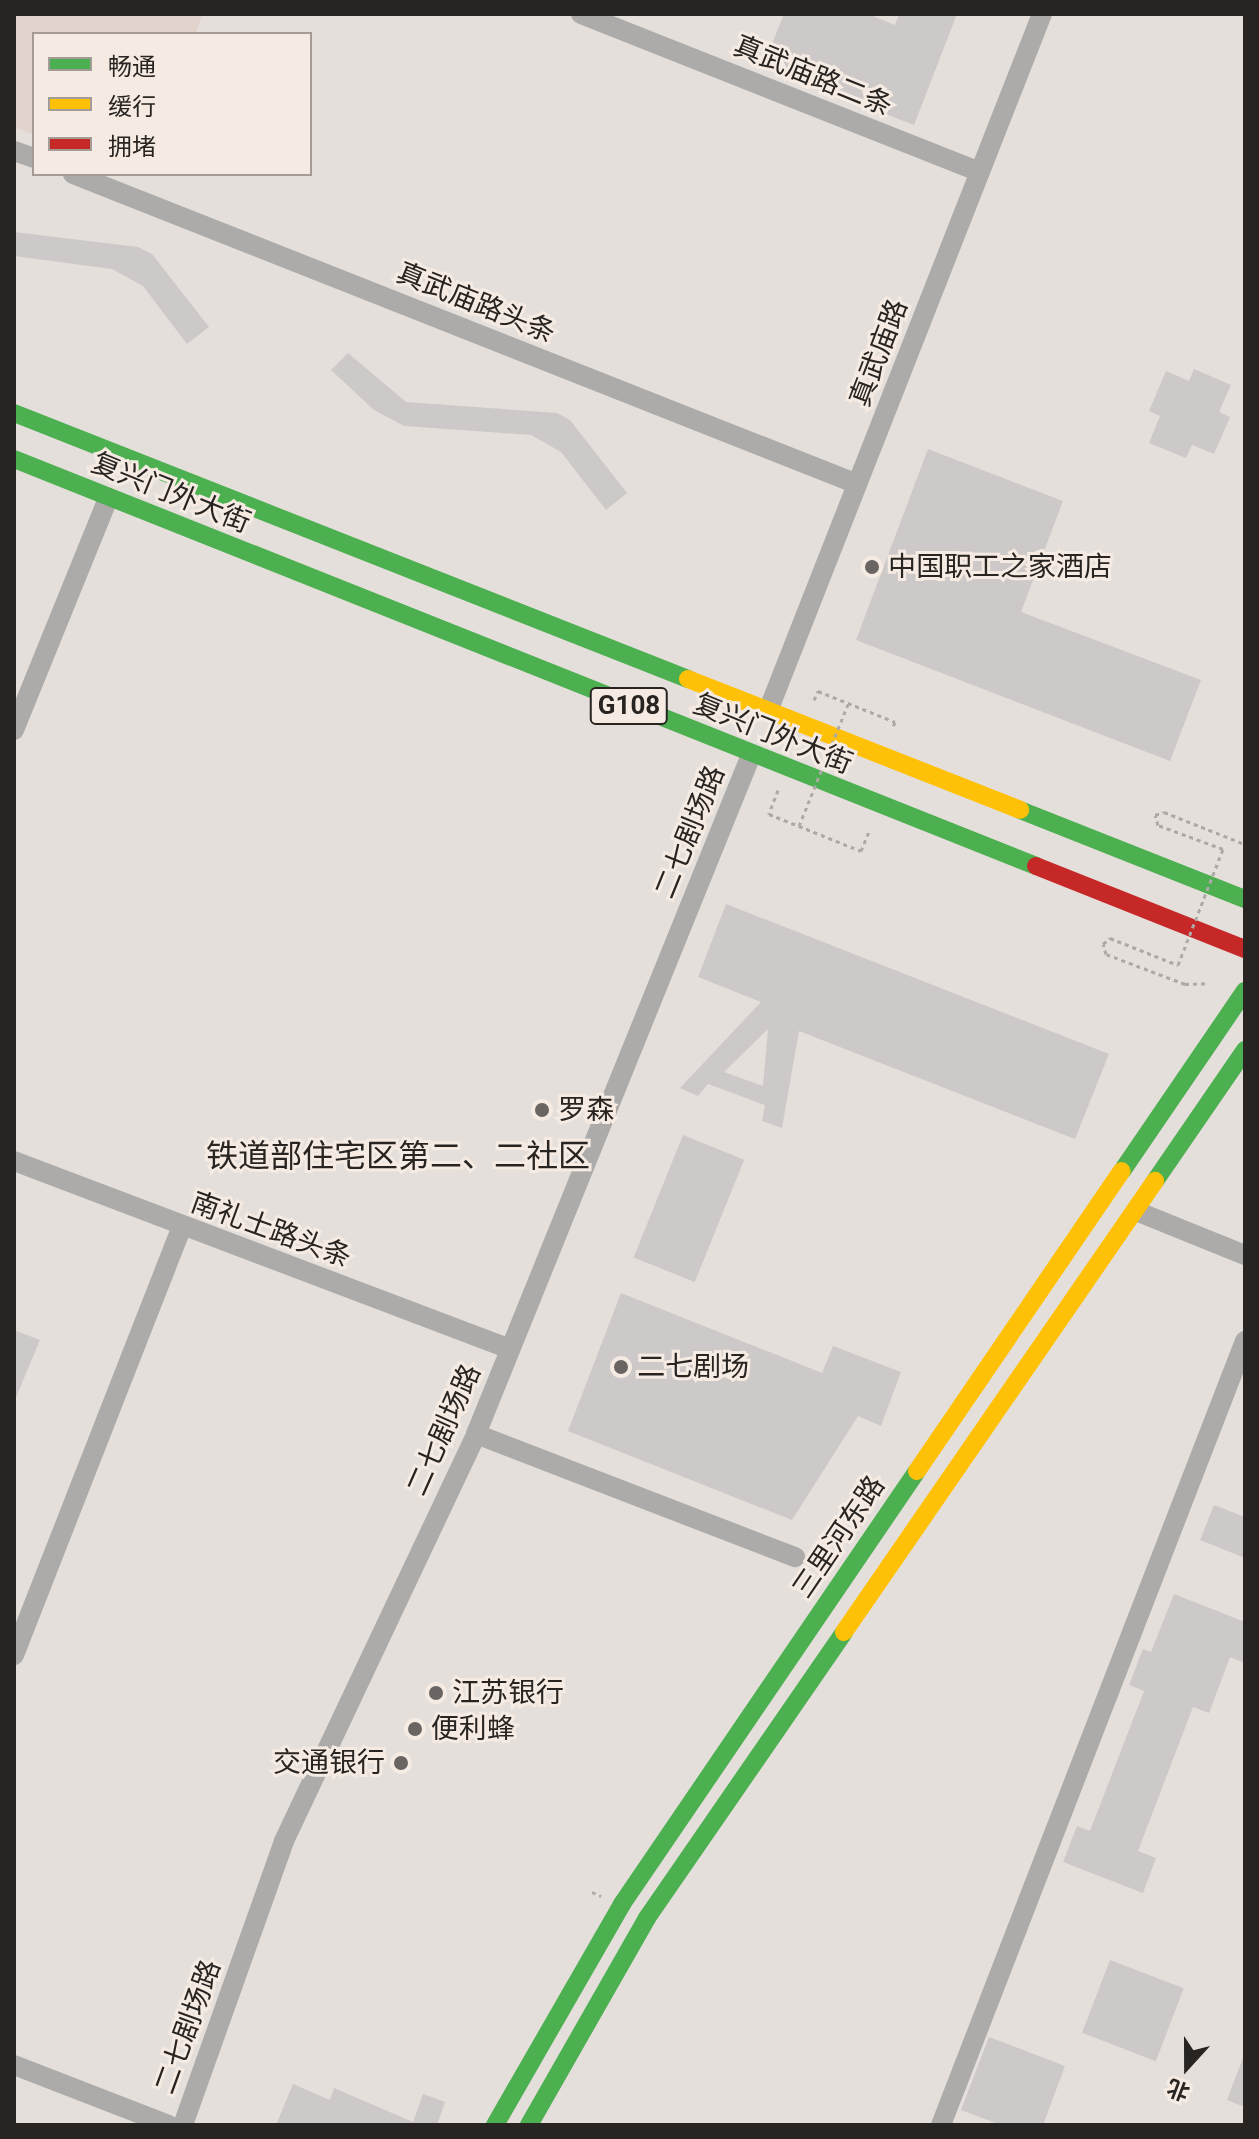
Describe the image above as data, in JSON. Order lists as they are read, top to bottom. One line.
{"streets":{"main road":["复兴门外大街","G108","三里河东路"],"street":["真武庙路二条","真武庙路头条","真武庙路","二七剧场路","南礼士路头条"]},"crossings":[["真武庙路二条","真武庙路"],["真武庙路头条","真武庙路"],["真武庙路","复兴门外大街"],["复兴门外大街","二七剧场路"],["二七剧场路","南礼士路头条"]],"districts":["铁道部住宅区第二、二社区"],"places":["中国职工之家酒店","罗森","二七剧场","江苏银行","便利蜂","交通银行"],"legend":["畅通","缓行","拥堵"],"north":"bottom"}
